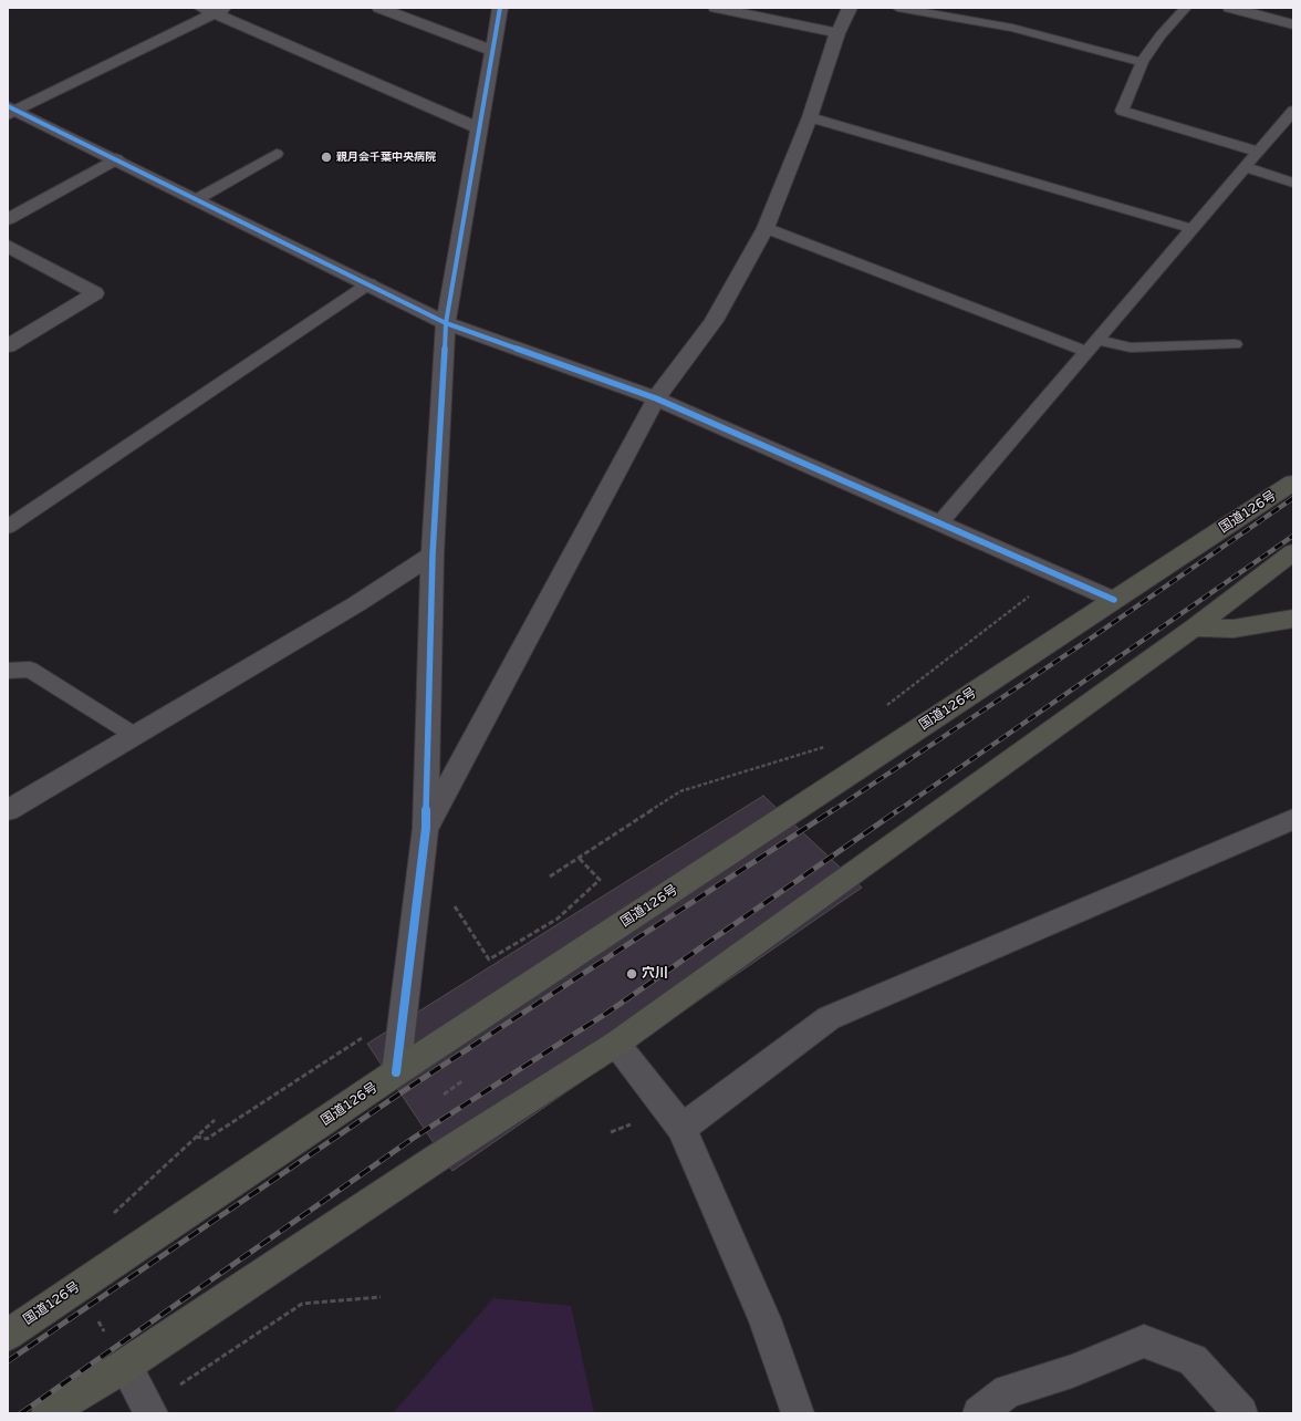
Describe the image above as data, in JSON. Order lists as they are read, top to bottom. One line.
{"streets":{"highway":["国道126号"]},"places":["親月会千葉中央病院","穴川"]}
